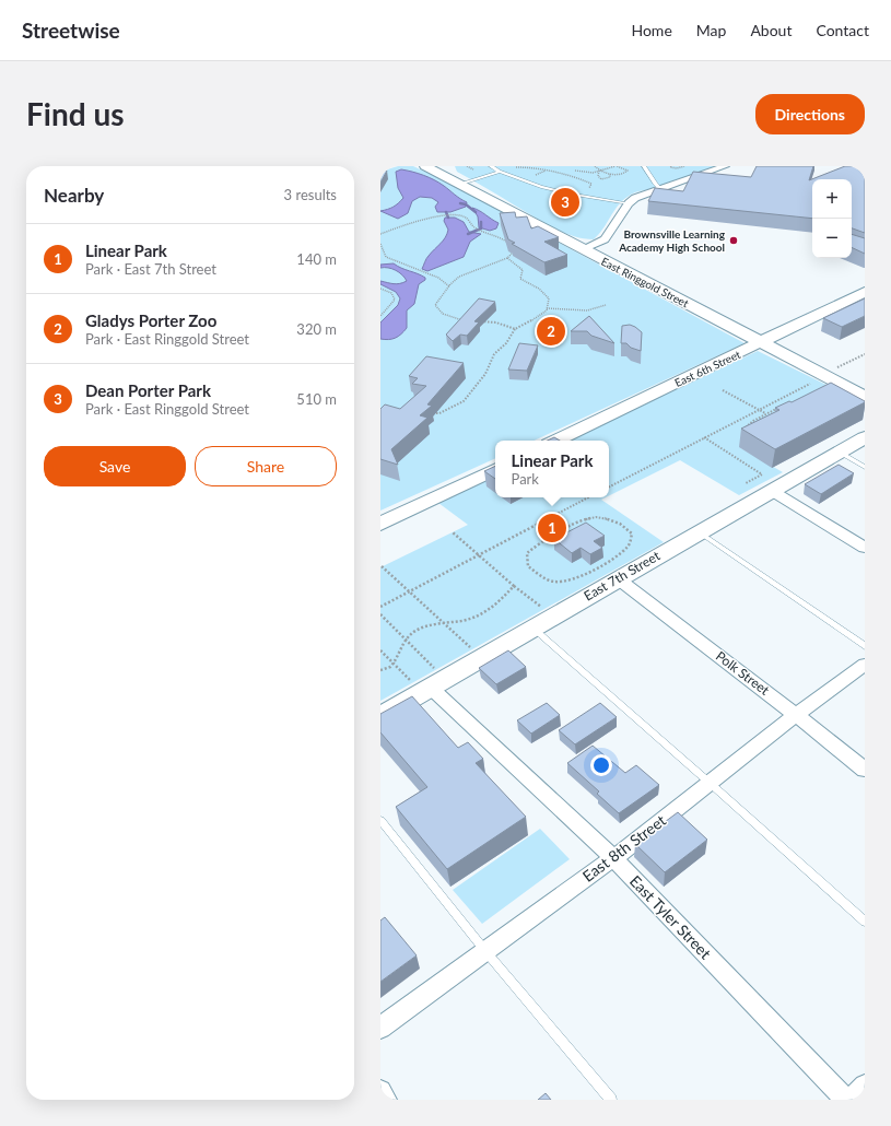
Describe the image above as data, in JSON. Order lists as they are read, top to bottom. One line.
{"streets":{"main road":["East Ringgold Street","East 6th Street","East 7th Street"],"street":["Polk Street","East 8th Street","East Tyler Street"]},"crossings":[["East Ringgold Street","East 6th Street"],["East 7th Street","Polk Street"],["East 7th Street","East Tyler Street"],["Polk Street","East 8th Street"],["East 8th Street","East Tyler Street"]],"places":["Brownsville Learning Academy High School"],"page":{"header":"Streetwise","nav":["Home","Map","About","Contact"],"buttons":["Directions",["Save","Share"]],"title":"Find us","heading":["Nearby","3 results"],"map_buttons":["+","−"],"pins":["3","2","1"],"list":[{"mark":"1","name":"Linear Park","note":"Park · East 7th Street","value":"140 m"},{"mark":"2","name":"Gladys Porter Zoo","note":"Park · East Ringgold Street","value":"320 m"},{"mark":"3","name":"Dean Porter Park","note":"Park · East Ringgold Street","value":"510 m"}],"popup":["Linear Park","Park"]}}
